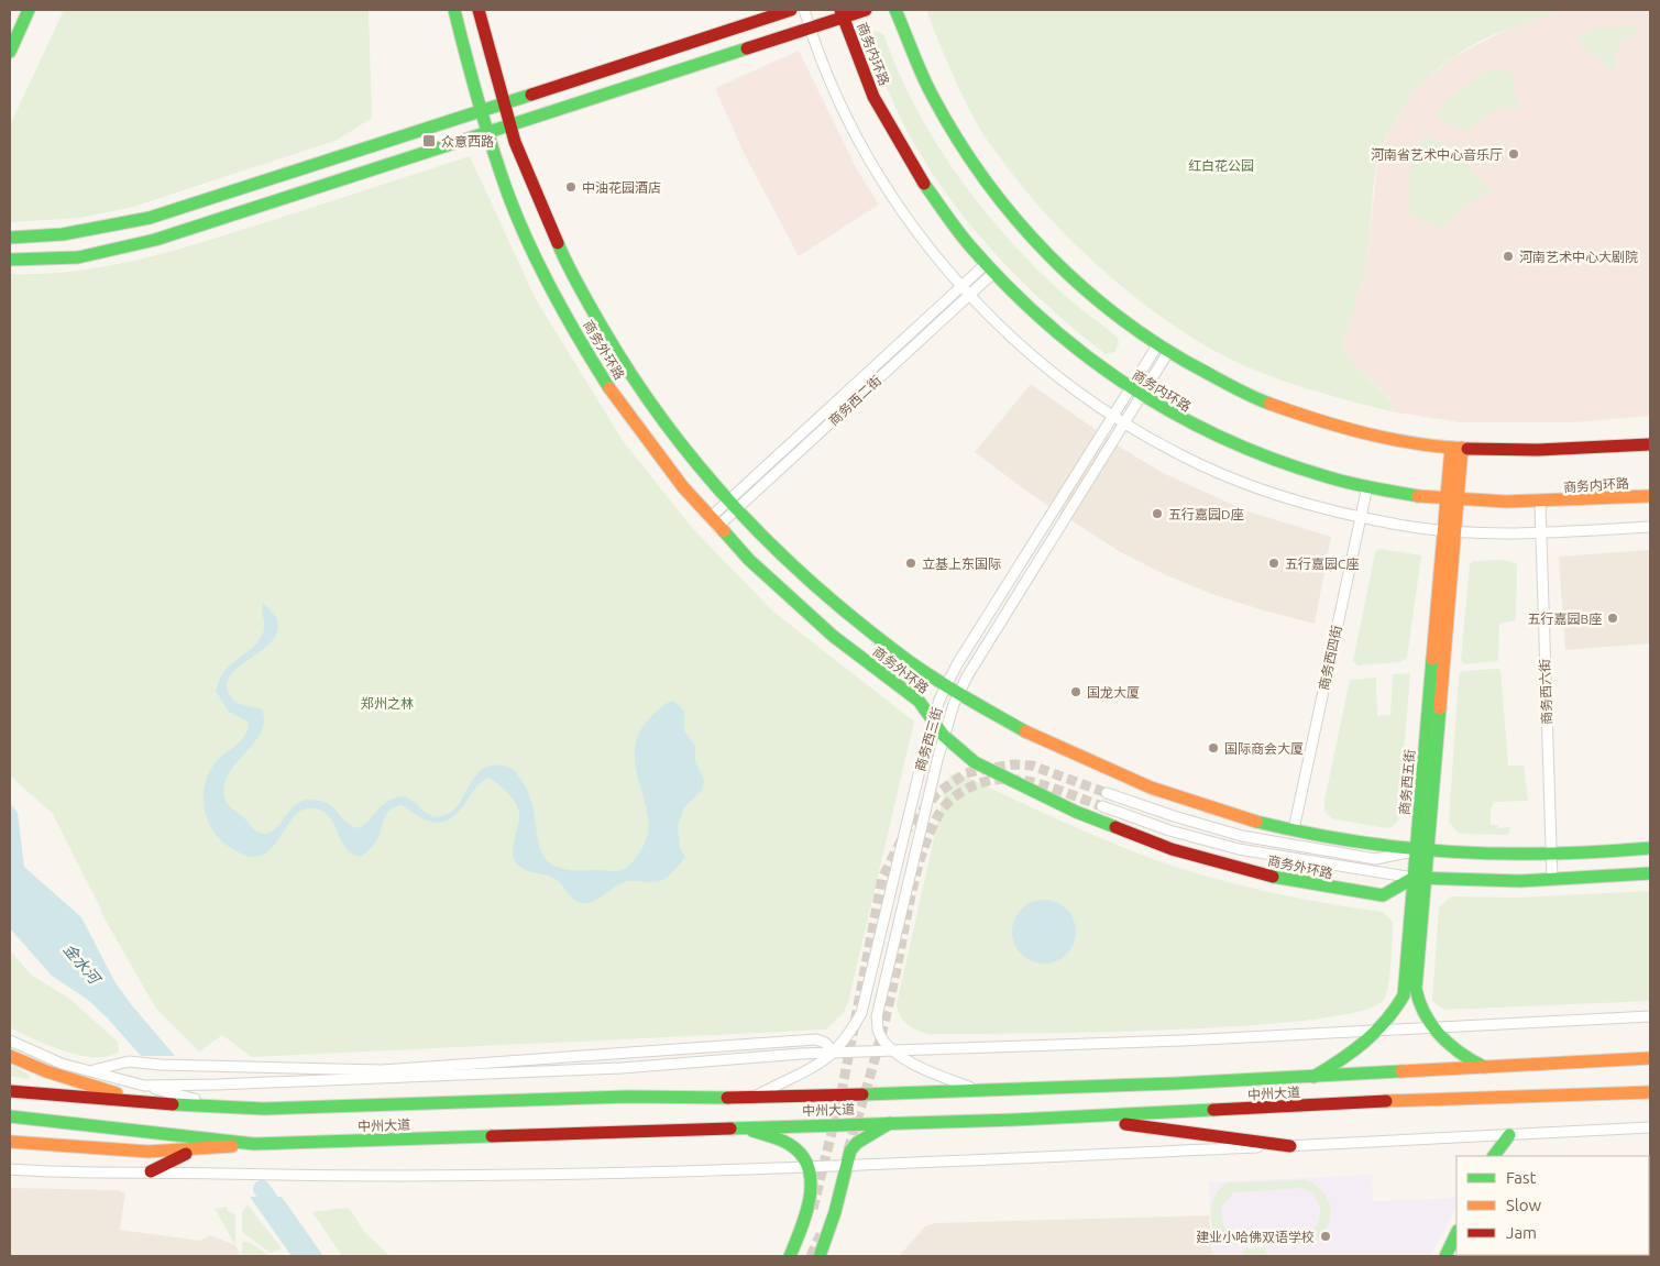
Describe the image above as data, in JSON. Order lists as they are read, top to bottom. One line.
{"streets":{"main road":["商务内环路","商务外环路","商务西五街","中州大道"],"street":["商务西二街","商务西四街","商务西六街","商务西三街"]},"crossings":[["商务内环路","商务西二街"],["商务内环路","商务西四街"],["商务内环路","商务西六街"],["商务内环路","商务西三街"],["商务内环路","商务西五街"],["商务外环路","商务西二街"],["商务外环路","商务西四街"],["商务外环路","商务西六街"],["商务外环路","商务西三街"],["商务外环路","商务西五街"],["商务西三街","中州大道"],["商务西五街","中州大道"]],"water":["金水河"],"parks":["红白花公园","郑州之林"],"places":{"transit":["众意西路"],"other":["河南省艺术中心音乐厅","中油花园酒店","河南艺术中心大剧院","五行嘉园D座","立基上东国际","五行嘉园C座","五行嘉园B座","国龙大厦","国际商会大厦","建业小哈佛双语学校"]},"legend":["Fast","Slow","Jam"]}
